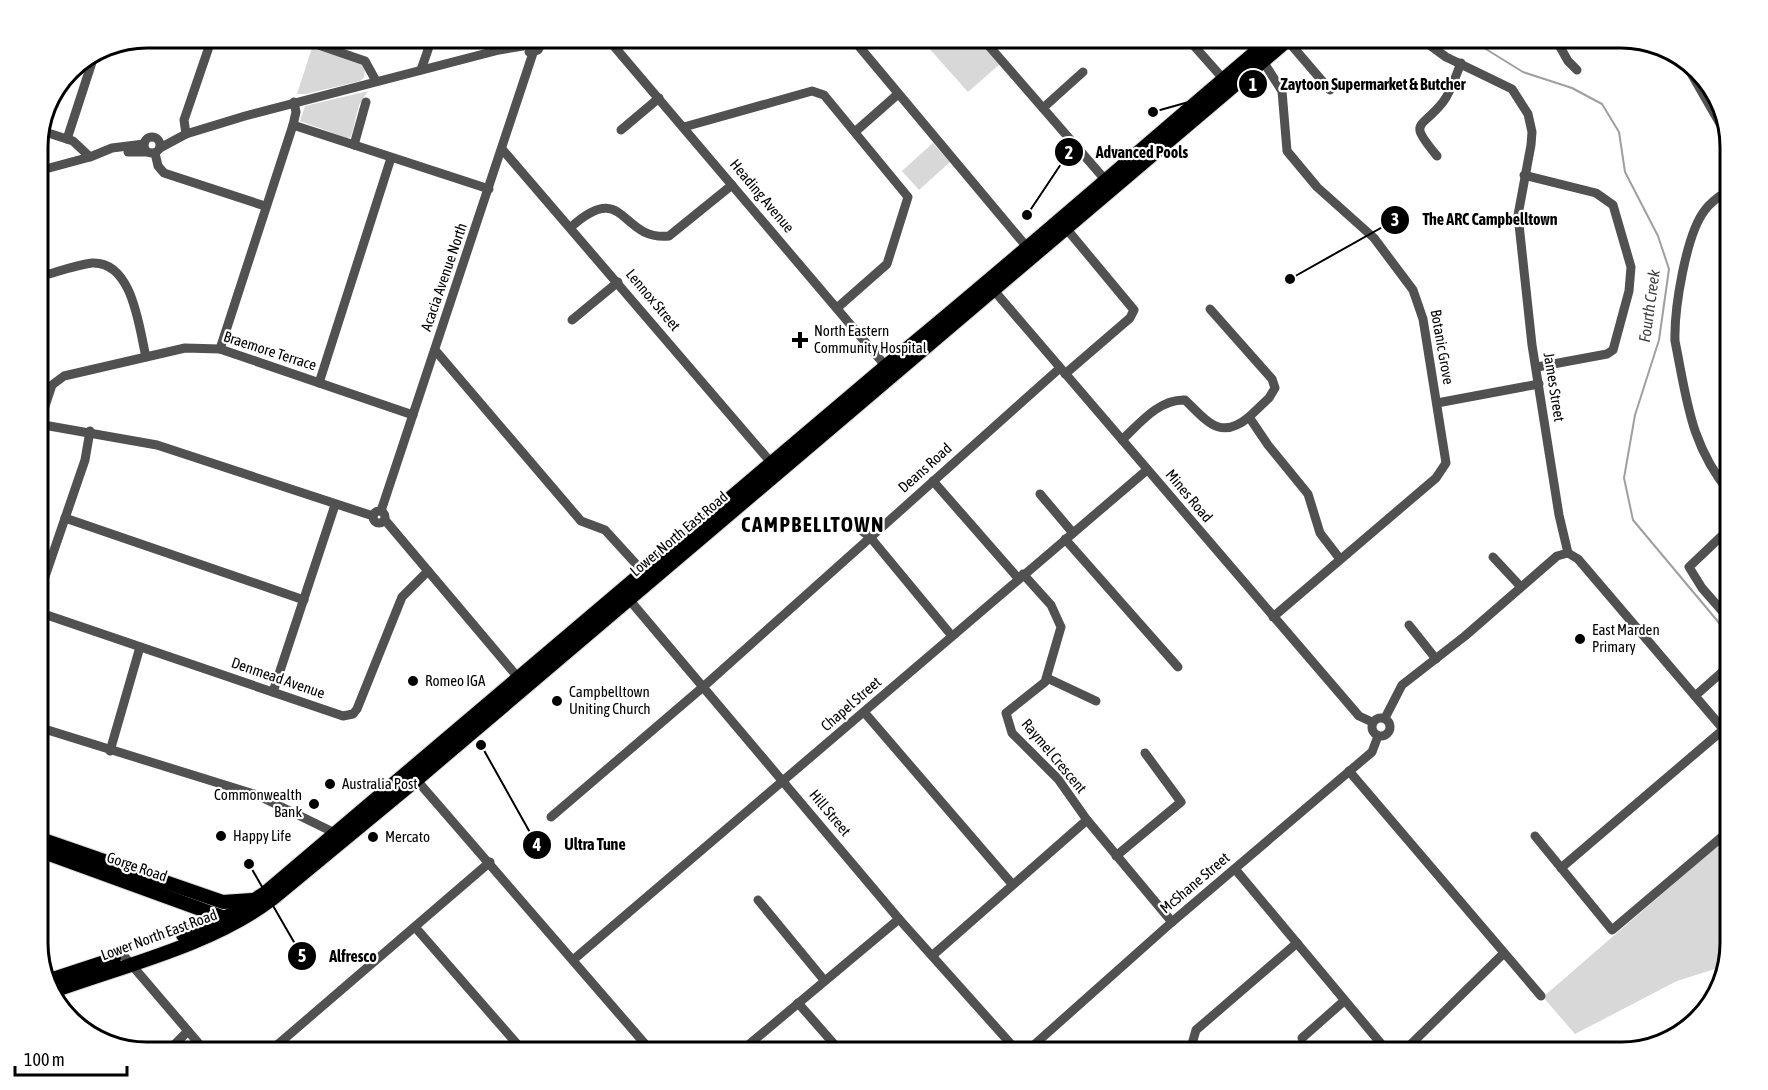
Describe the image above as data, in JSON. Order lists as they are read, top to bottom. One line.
{"streets":{"main road":["Lower North East Road","Gorge Road"],"street":["Heading Avenue","Acacia Avenue North","Lennox Street","Botanic Grove","Braemore Terrace","James Street","Deans Road","Mines Road","Denmead Avenue","Chapel Street","Raymel Crescent","Hill Street","McShane Street"]},"crossings":[["Heading Avenue","Lower North East Road"],["Acacia Avenue North","Lennox Street"],["Acacia Avenue North","Braemore Terrace"],["Lennox Street","Lower North East Road"],["Botanic Grove","Mines Road"],["Botanic Grove","Lower North East Road"],["Deans Road","Mines Road"],["Deans Road","Lower North East Road"],["Deans Road","Hill Street"],["Mines Road","Lower North East Road"],["Mines Road","Chapel Street"],["Mines Road","McShane Street"],["Lower North East Road","Hill Street"],["Lower North East Road","Gorge Road"],["Chapel Street","Hill Street"],["Raymel Crescent","McShane Street"]],"districts":["CAMPBELLTOWN"],"water":["Fourth Creek"],"places":{"other":["Zaytoon Supermarket & Butcher","Advanced Pools","The ARC Campbelltown","East Marden Primary","Romeo IGA","Campbelltown Uniting Church","Ultra Tune","Australia Post","Commonwealth Bank","Happy Life","Mercato","Alfresco"],"health":["North Eastern Community Hospital"]},"scale_bar":"100 m"}
